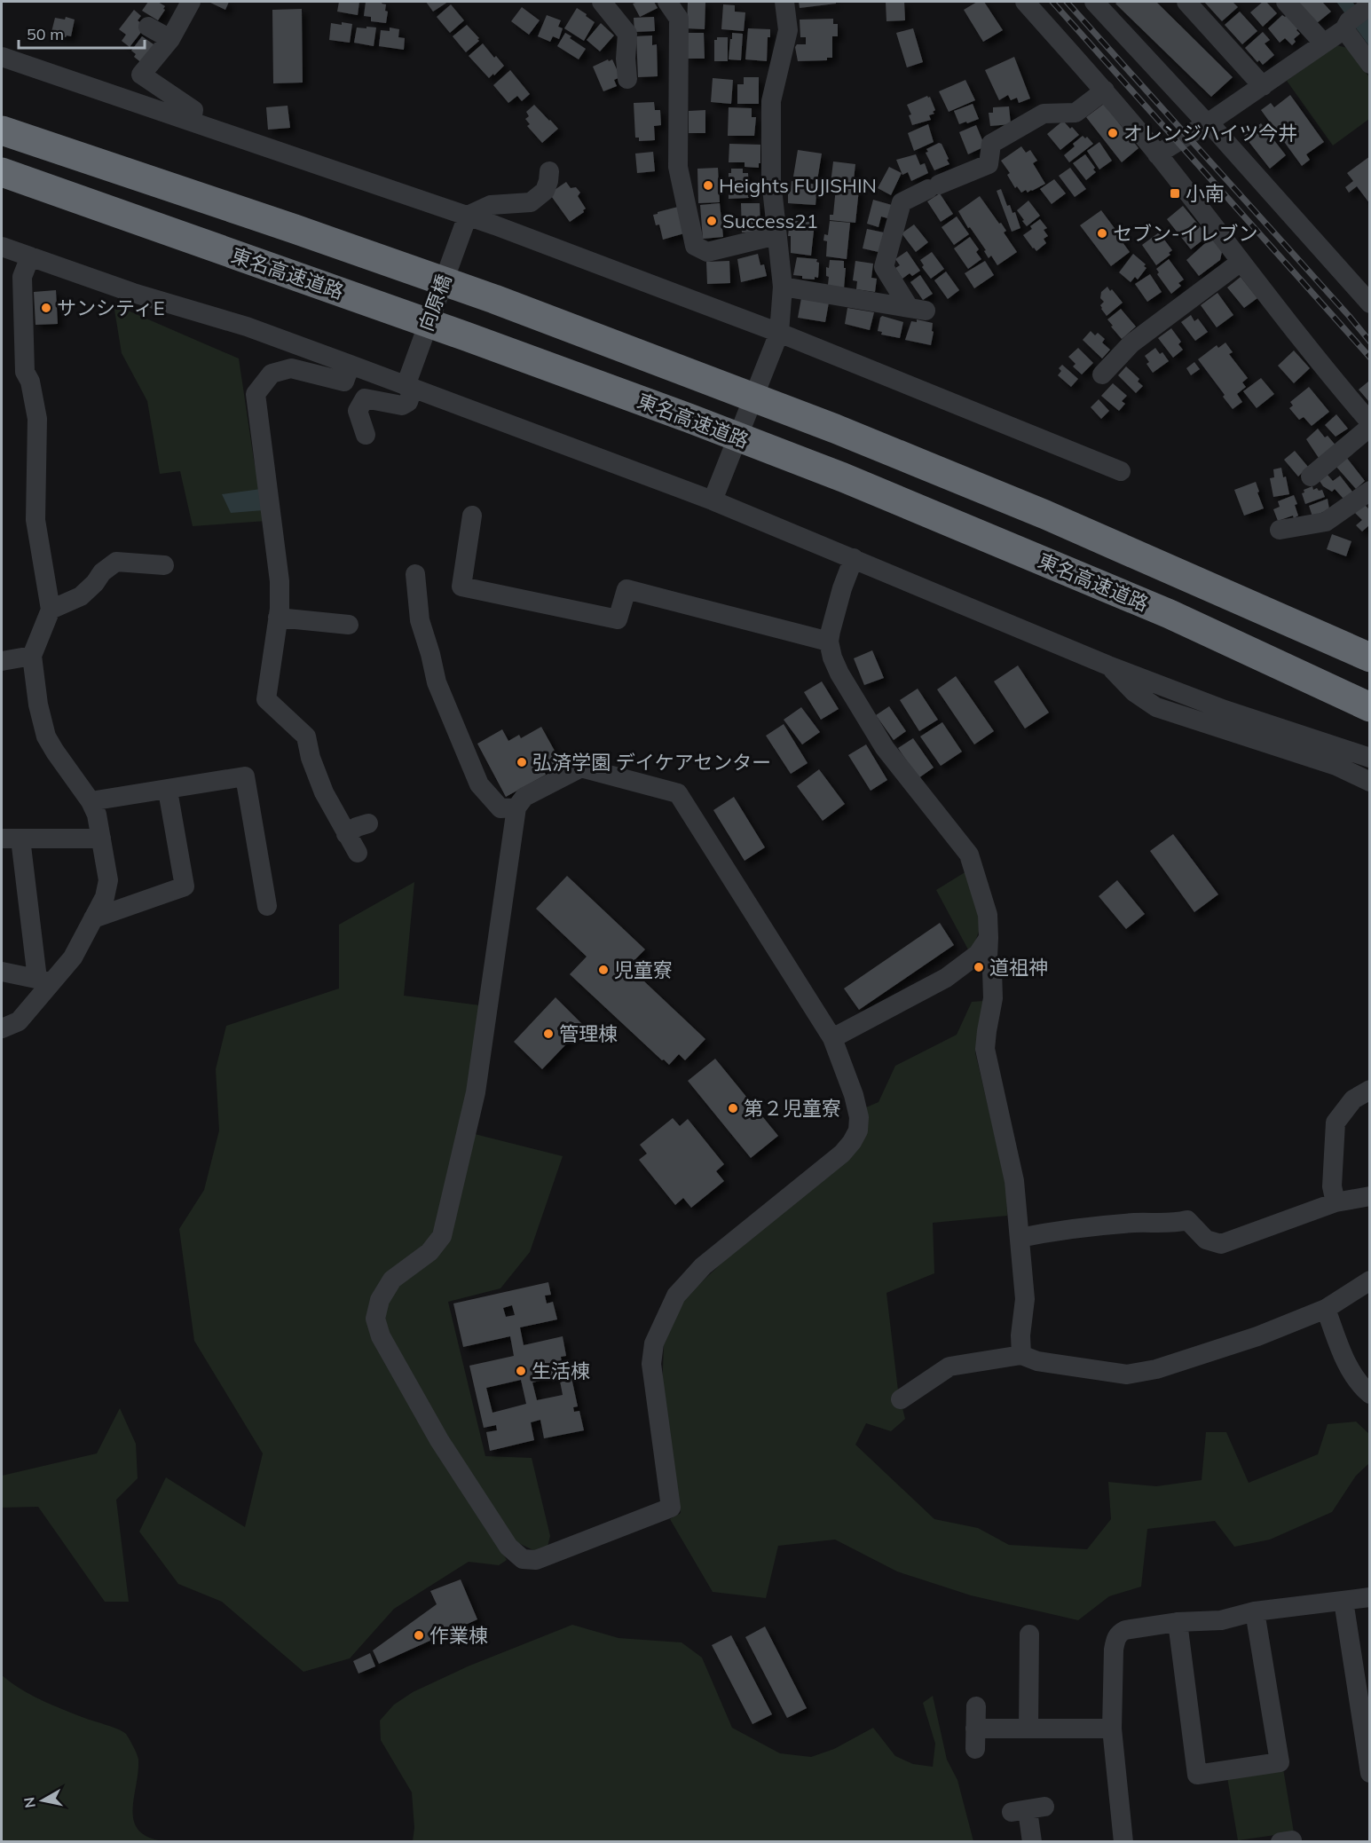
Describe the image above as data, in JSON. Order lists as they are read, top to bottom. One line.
{"streets":{"highway":["東名高速道路"],"street":["向原橋"]},"places":{"other":["オレンジハイツ今井","Heights FUJISHIN","Success21","セブン-イレブン","サンシティE","弘済学園 デイケアセンター","道祖神","児童寮","管理棟","第２児童寮","生活棟","作業棟"],"transit":["小南"]},"scale_bar":"50 m","north":"left"}
